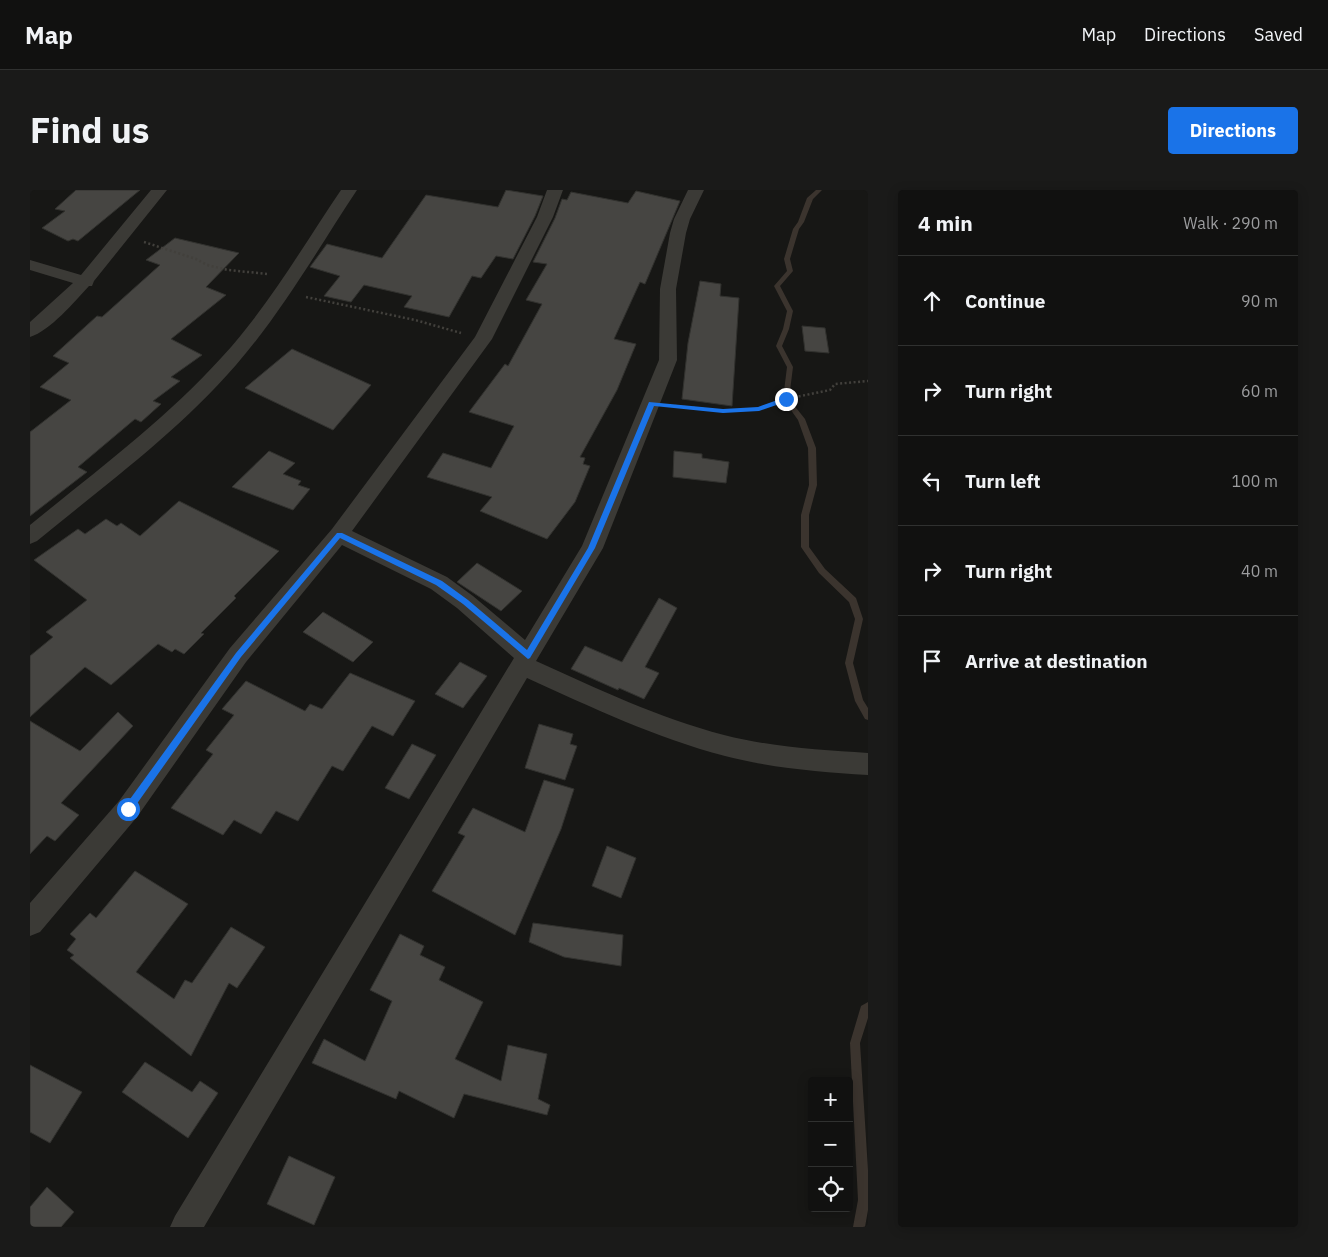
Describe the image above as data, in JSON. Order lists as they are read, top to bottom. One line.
{"page":{"header":"Map","nav":["Map","Directions","Saved"],"title":"Find us","buttons":"Directions","heading":["4 min","Walk · 290 m"],"list":[["Continue","90 m"],["Turn right","60 m"],["Turn left","100 m"],["Turn right","40 m"],"Arrive at destination"],"map_buttons":["+","−"]}}
